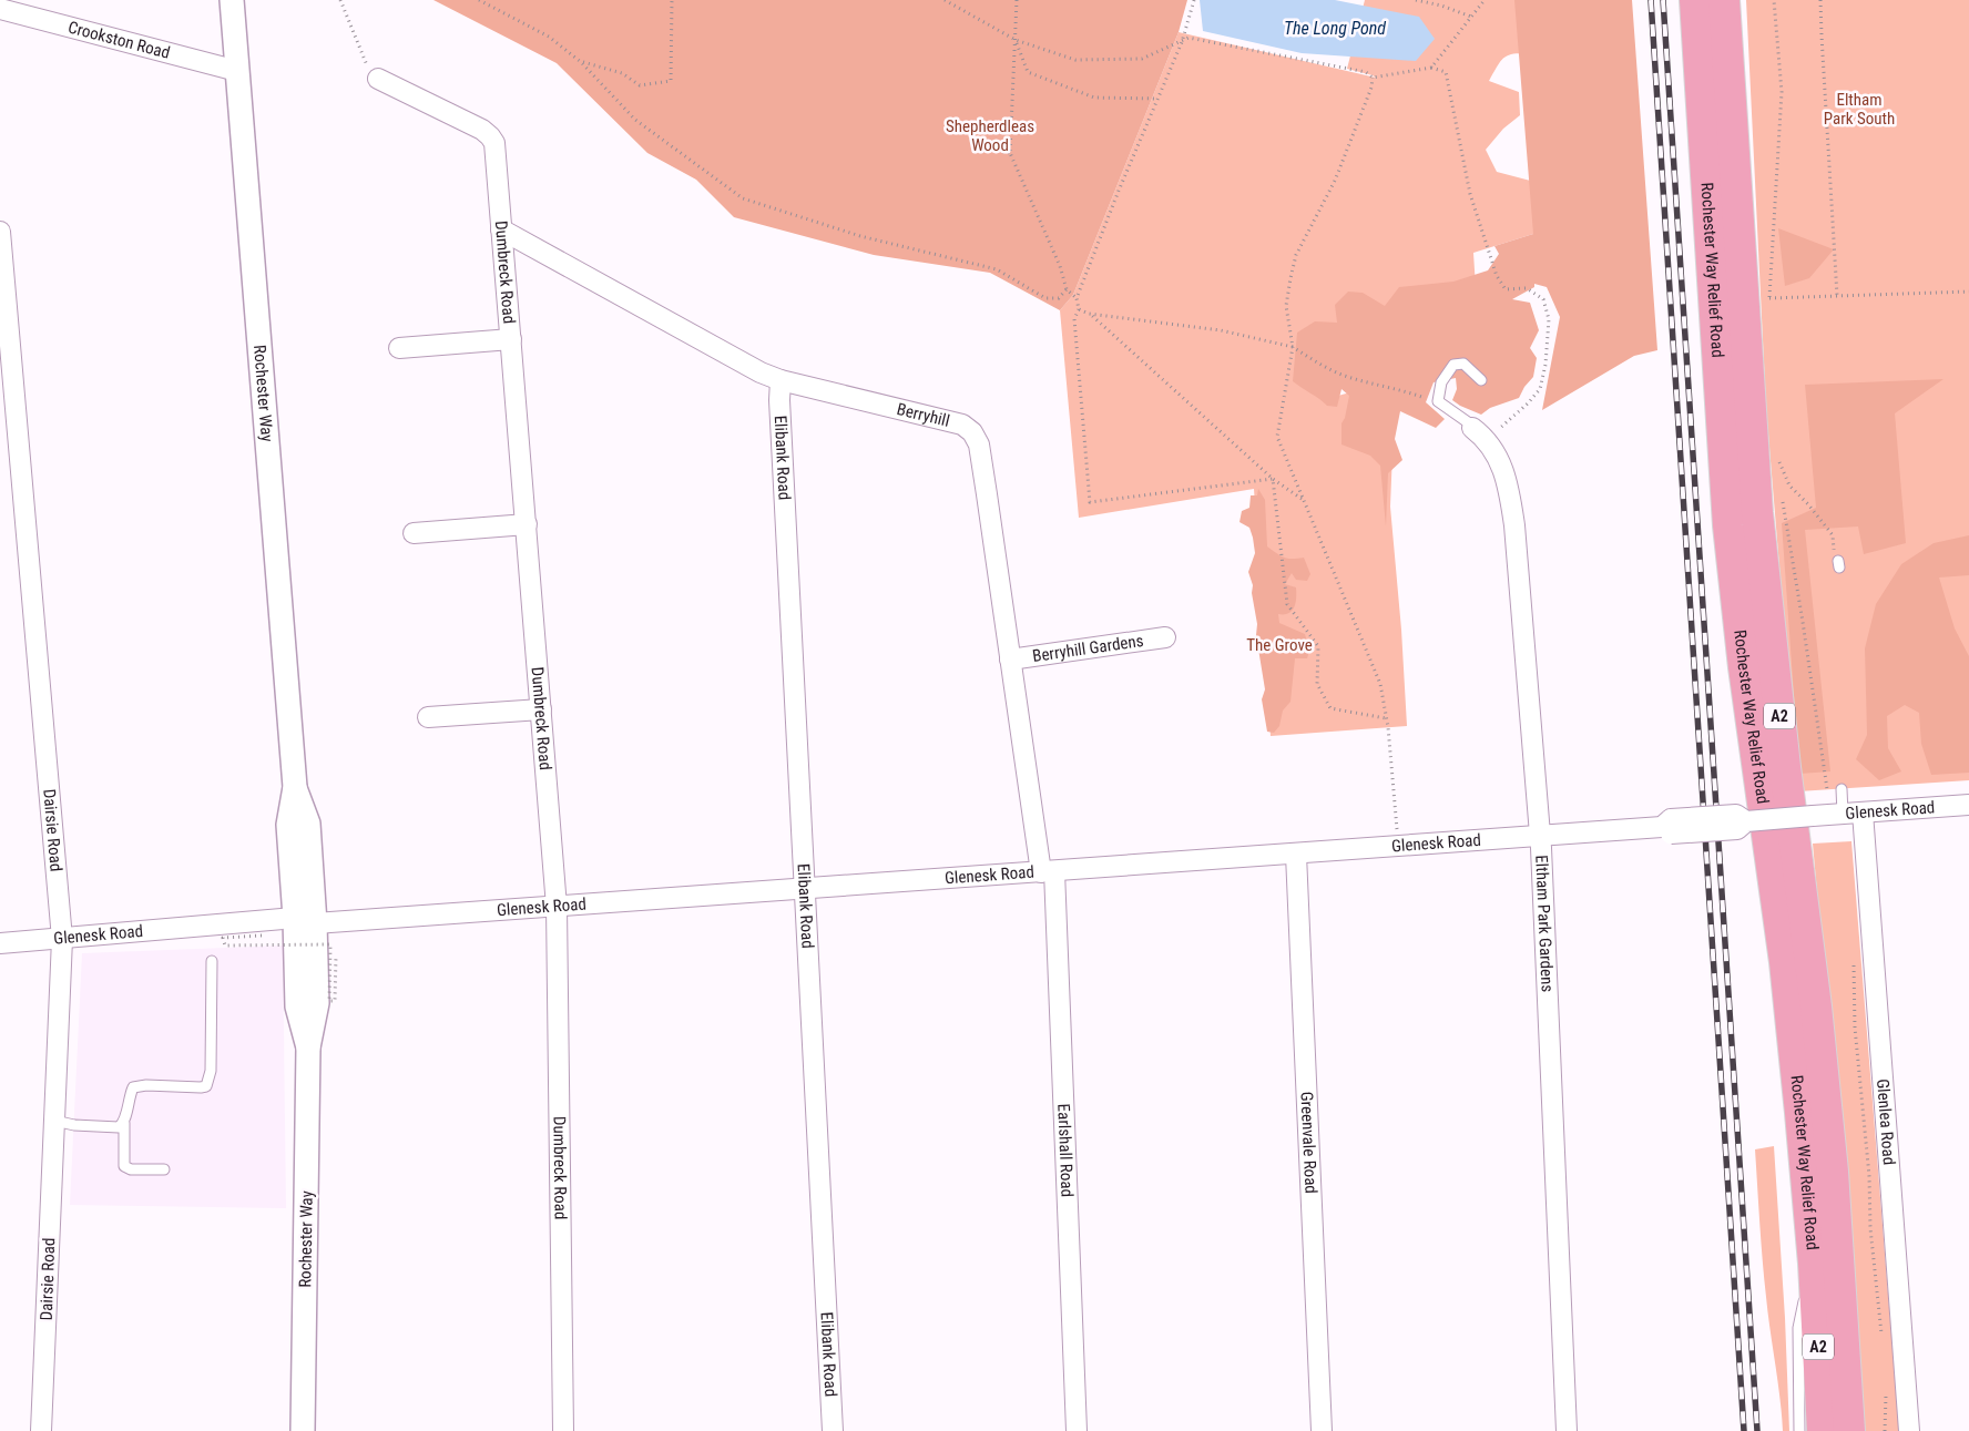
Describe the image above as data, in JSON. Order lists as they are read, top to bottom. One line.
{"streets":{"highway":["Rochester Way Relief Road","A2"],"street":["Crookston Road","Dumbreck Road","Rochester Way","Berryhill","Elibank Road","Berryhill Gardens","Glenesk Road","Dairsie Road","Eltham Park Gardens","Glenlea Road","Greenvale Road","Earlshall Road"]},"crossings":[["Crookston Road","Rochester Way"],["Dumbreck Road","Berryhill"],["Dumbreck Road","Glenesk Road"],["Rochester Way","Glenesk Road"],["Berryhill","Elibank Road"],["Berryhill","Berryhill Gardens"],["Berryhill","Glenesk Road"],["Berryhill","Earlshall Road"],["Elibank Road","Glenesk Road"],["Glenesk Road","Dairsie Road"],["Glenesk Road","Eltham Park Gardens"],["Glenesk Road","Glenlea Road"],["Glenesk Road","Greenvale Road"],["Glenesk Road","Earlshall Road"]],"water":["The Long Pond"],"parks":["Eltham Park South","Shepherdleas Wood","The Grove"]}
